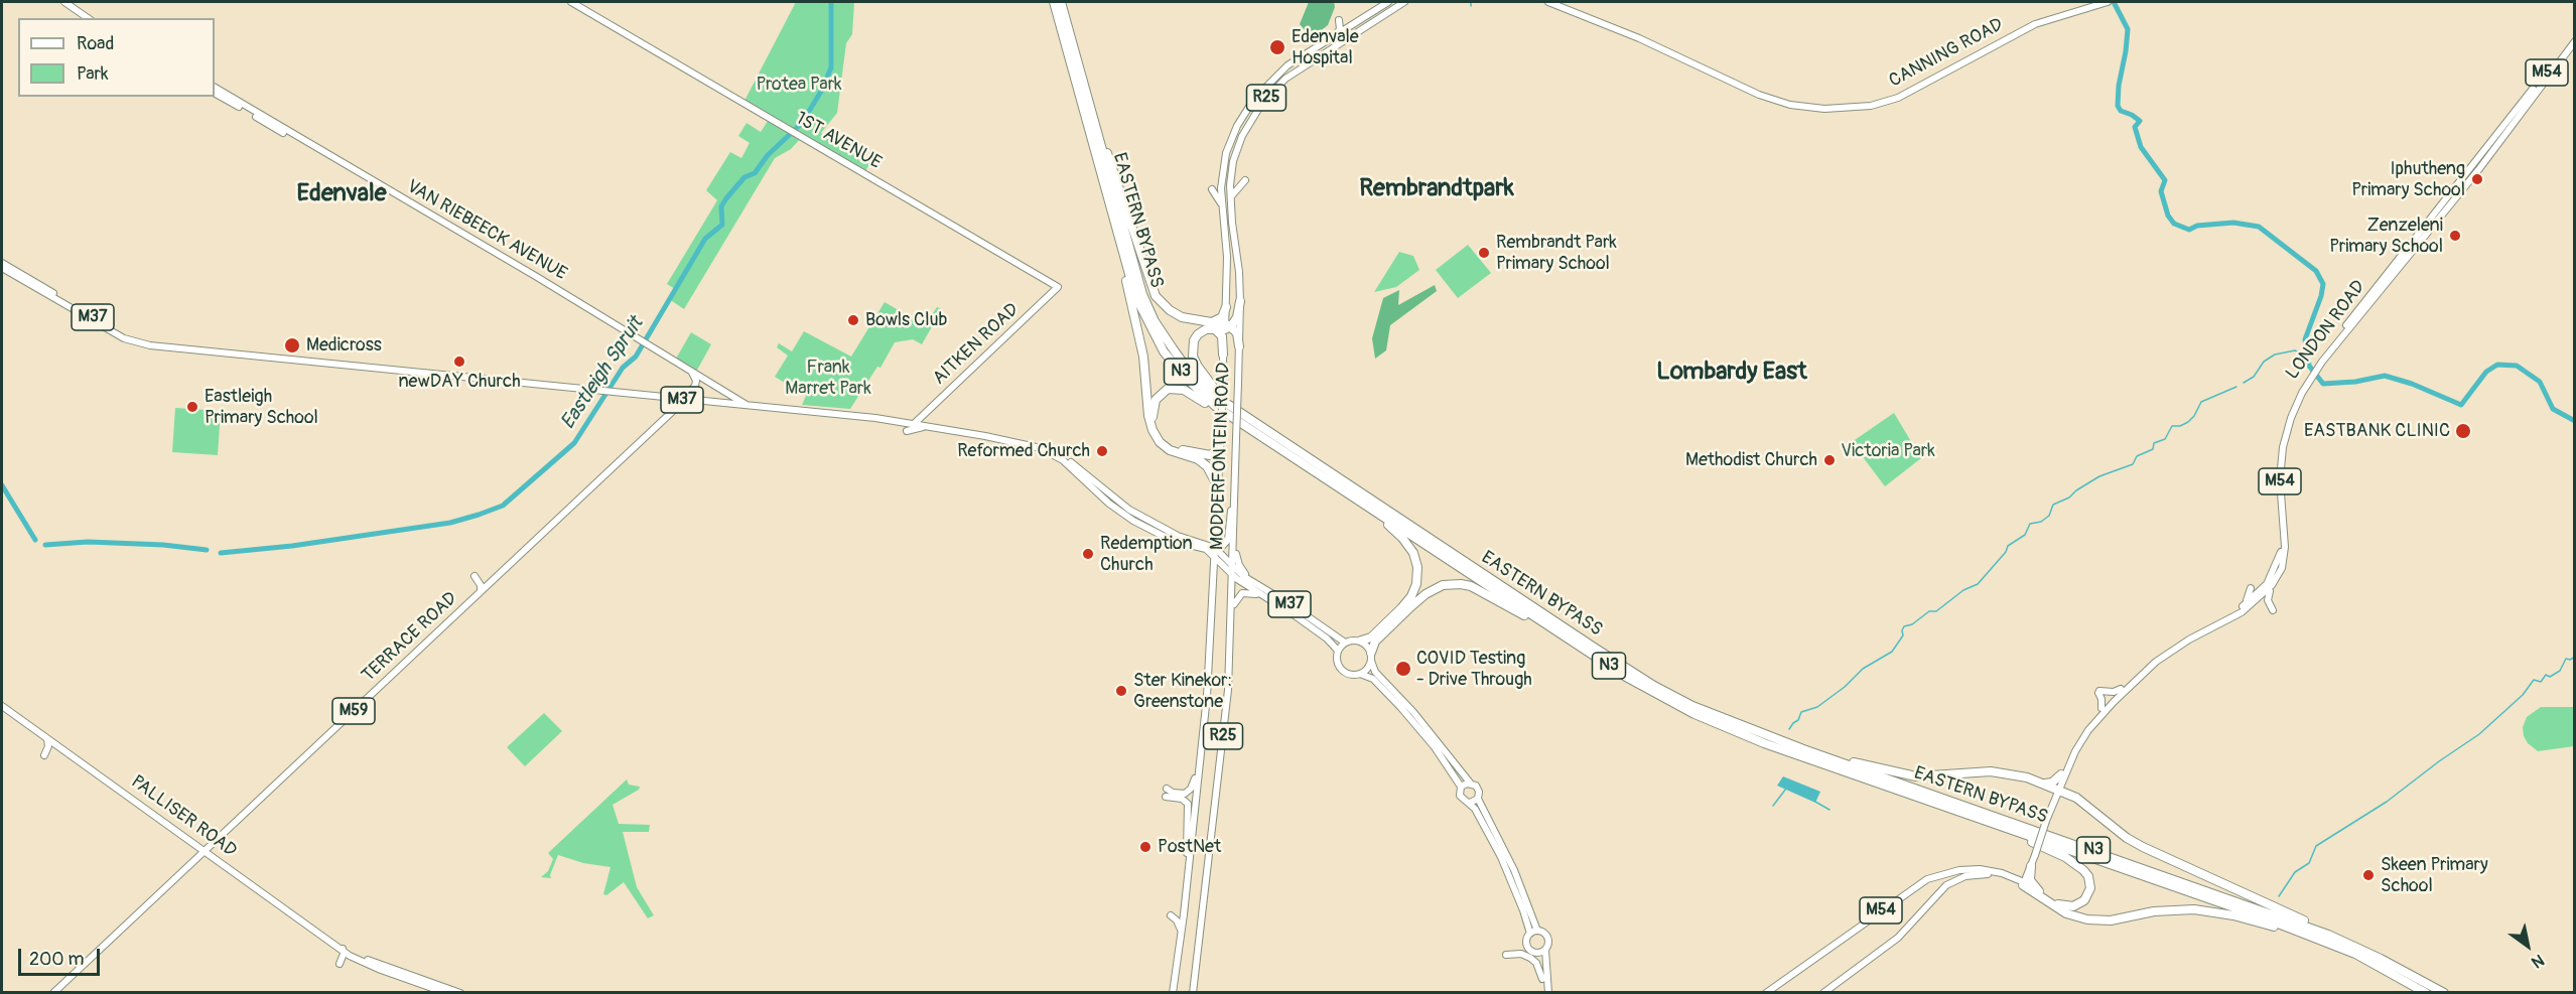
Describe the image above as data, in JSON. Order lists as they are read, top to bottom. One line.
{"streets":{"highway":["EASTERN BYPASS","N3"],"main road":["CANNING ROAD","M54","R25","1ST AVENUE","VAN RIEBEECK AVENUE","M37","LONDON ROAD","AITKEN ROAD","MODDERFONTEIN ROAD","TERRACE ROAD","M59","PALLISER ROAD"]},"crossings":[["1ST AVENUE","AITKEN ROAD"],["VAN RIEBEECK AVENUE","M37"],["VAN RIEBEECK AVENUE","AITKEN ROAD"],["VAN RIEBEECK AVENUE","MODDERFONTEIN ROAD"],["VAN RIEBEECK AVENUE","TERRACE ROAD"],["M37","MODDERFONTEIN ROAD"],["M37","TERRACE ROAD"],["TERRACE ROAD","PALLISER ROAD"]],"districts":["Rembrandtpark","Edenvale","Lombardy East"],"water":["Eastleigh Spruit"],"parks":["Protea Park","Frank Marret Park","Victoria Park"],"places":["Edenvale Hospital","Iphutheng Primary School","Zenzeleni Primary School","Rembrandt Park Primary School","Bowls Club","Medicross","newDAY Church","Eastleigh Primary School","EASTBANK CLINIC","Reformed Church","Methodist Church","Redemption Church","COVID Testing - Drive Through","Ster Kinekor: Greenstone","PostNet","Skeen Primary School"],"legend":["Road","Park"],"scale_bar":"200 m","north":"bottom right"}
